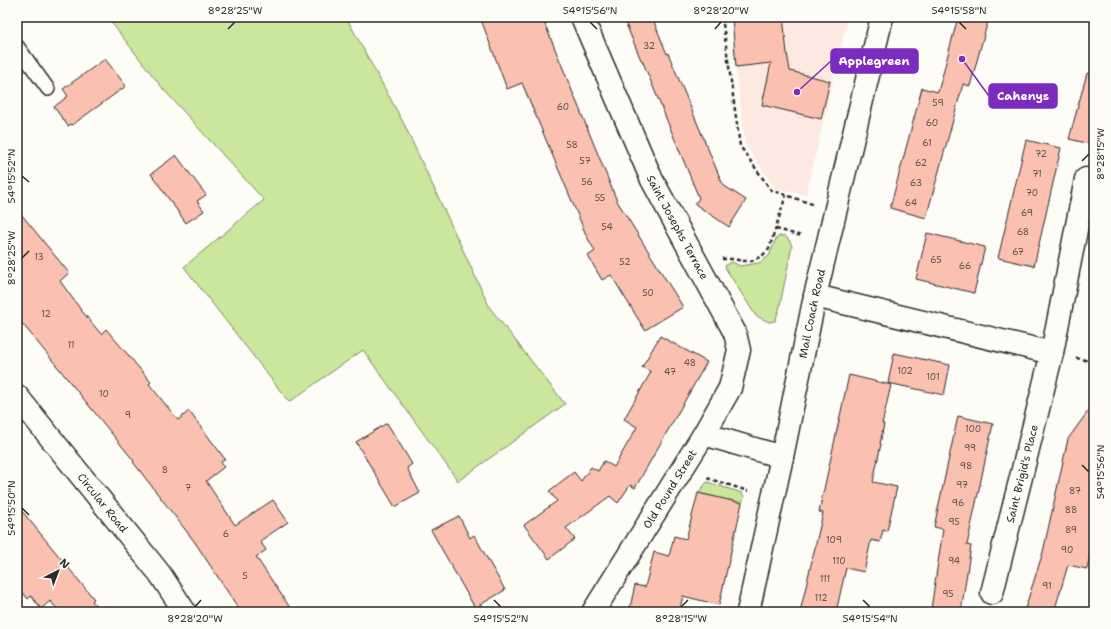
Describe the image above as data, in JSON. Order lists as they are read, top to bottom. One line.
{"streets":{"street":["Saint Josephs Terrace","Mail Coach Road","Saint Brigid's Place","Old Pound Street","Circular Road"]},"crossings":[["Saint Josephs Terrace","Old Pound Street"]],"places":["Cahenys","Applegreen"],"house_numbers":["32","59","60","60","61","58","72","57","62","71","56","63","70","55","64","69","54","68","67","13","65","52","66","50","12","11","48","102","47","101","10","9","100","99","98","8","97","7","87","96","88","95","89","6","109","90","110","94","5","111","91","95","112"],"north":"top right","coordinates":["8°28'25\"W","54°15'56\"N","8°28'20\"W","54°15'58\"N","8°28'15\"W","54°15'52\"N","54°15'50\"N","54°15'54\"N"]}
